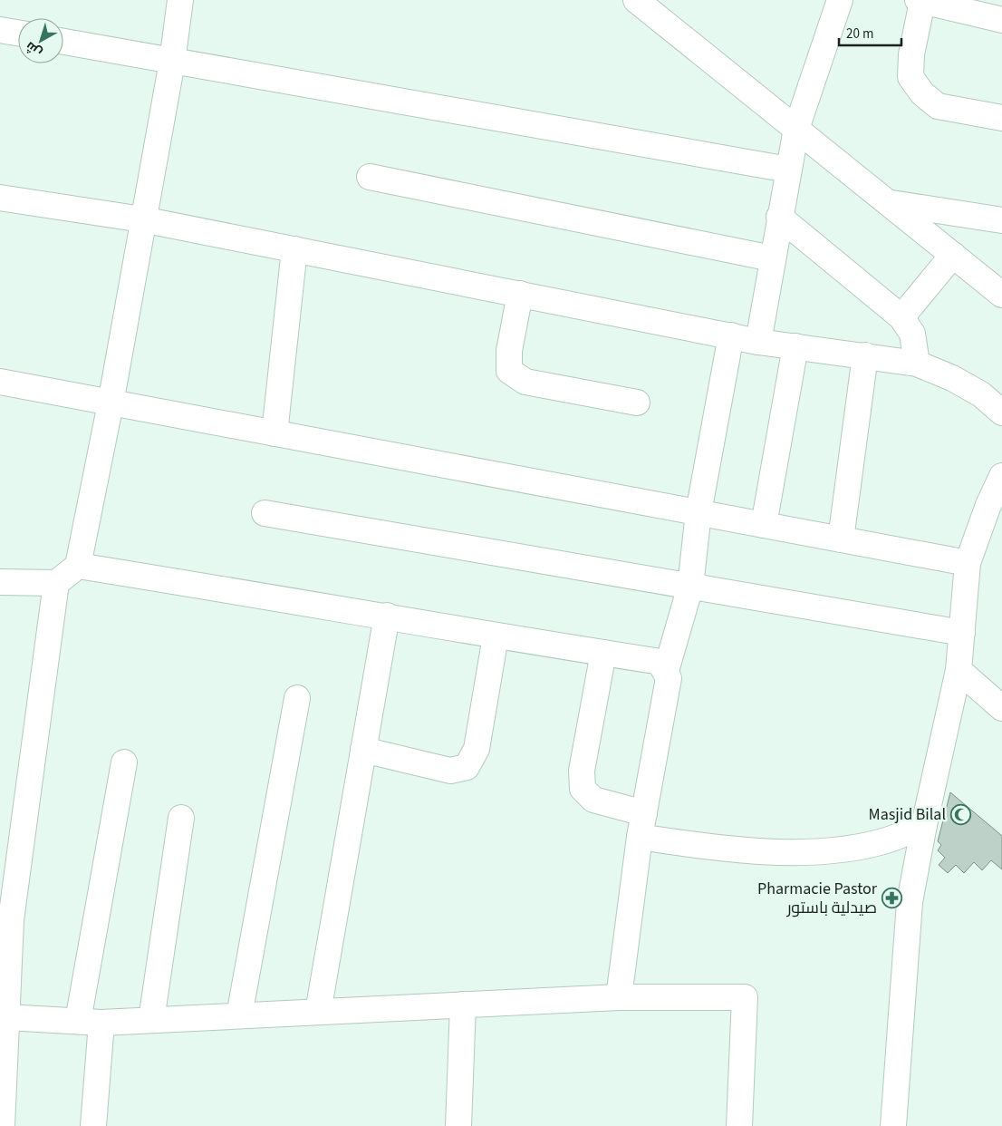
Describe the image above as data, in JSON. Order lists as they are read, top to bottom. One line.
{"places":{"mosque":["Masjid Bilal"],"pharmacy":["Pharmacie Pastor صيدلية باستور"]},"scale_bar":"20 m","north":"bottom left"}
